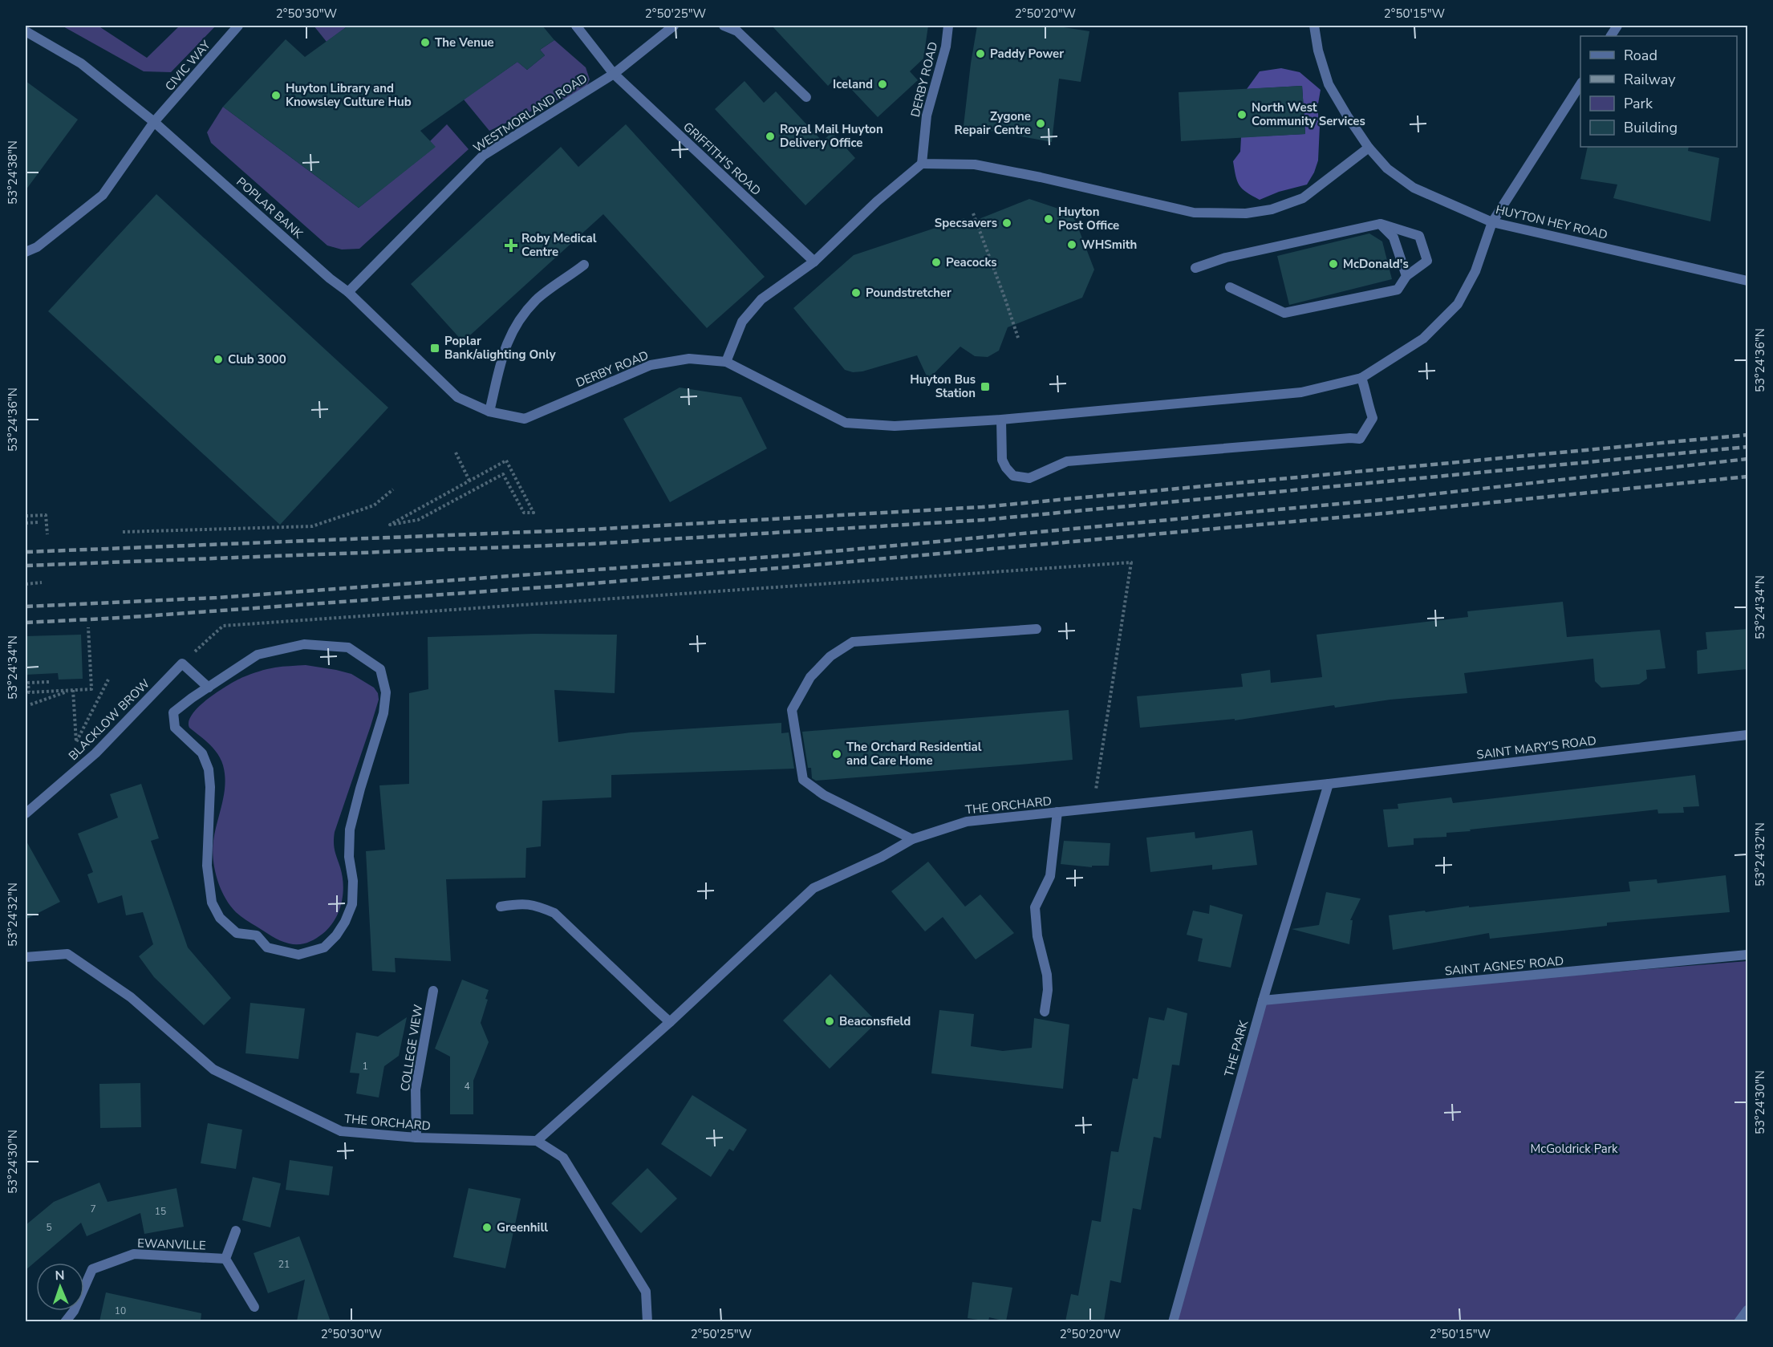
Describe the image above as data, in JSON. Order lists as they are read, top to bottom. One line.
{"streets":{"street":["CIVIC WAY","DERBY ROAD","WESTMORLAND ROAD","GRIFFITH'S ROAD","POPLAR BANK","HUYTON HEY ROAD","BLACKLOW BROW","SAINT MARY'S ROAD","THE ORCHARD","SAINT AGNES' ROAD","COLLEGE VIEW","THE PARK","EWANVILLE"]},"crossings":[["CIVIC WAY","POPLAR BANK"],["DERBY ROAD","POPLAR BANK"],["WESTMORLAND ROAD","GRIFFITH'S ROAD"],["WESTMORLAND ROAD","POPLAR BANK"],["SAINT MARY'S ROAD","THE ORCHARD"],["SAINT MARY'S ROAD","THE PARK"],["THE ORCHARD","COLLEGE VIEW"],["THE ORCHARD","THE PARK"],["SAINT AGNES' ROAD","THE PARK"]],"parks":["McGoldrick Park"],"places":{"other":["The Venue","Paddy Power","Iceland","Huyton Library and Knowsley Culture Hub","North West Community Services","Zygone Repair Centre","Royal Mail Huyton Delivery Office","Huyton Post Office","Specsavers","WHSmith","Peacocks","McDonald's","Poundstretcher","Club 3000","The Orchard Residential and Care Home","Beaconsfield","Greenhill"],"health":["Roby Medical Centre"],"transit":["Poplar Bank/alighting Only","Huyton Bus Station"]},"house_numbers":["1","4","7","15","5","21","10"],"legend":["Road","Railway","Park","Building"],"north":"top","coordinates":["2°50'30\"W","2°50'25\"W","2°50'20\"W","2°50'15\"W","53°24'38\"N","53°24'36\"N","53°24'34\"N","53°24'32\"N","53°24'30\"N"]}
